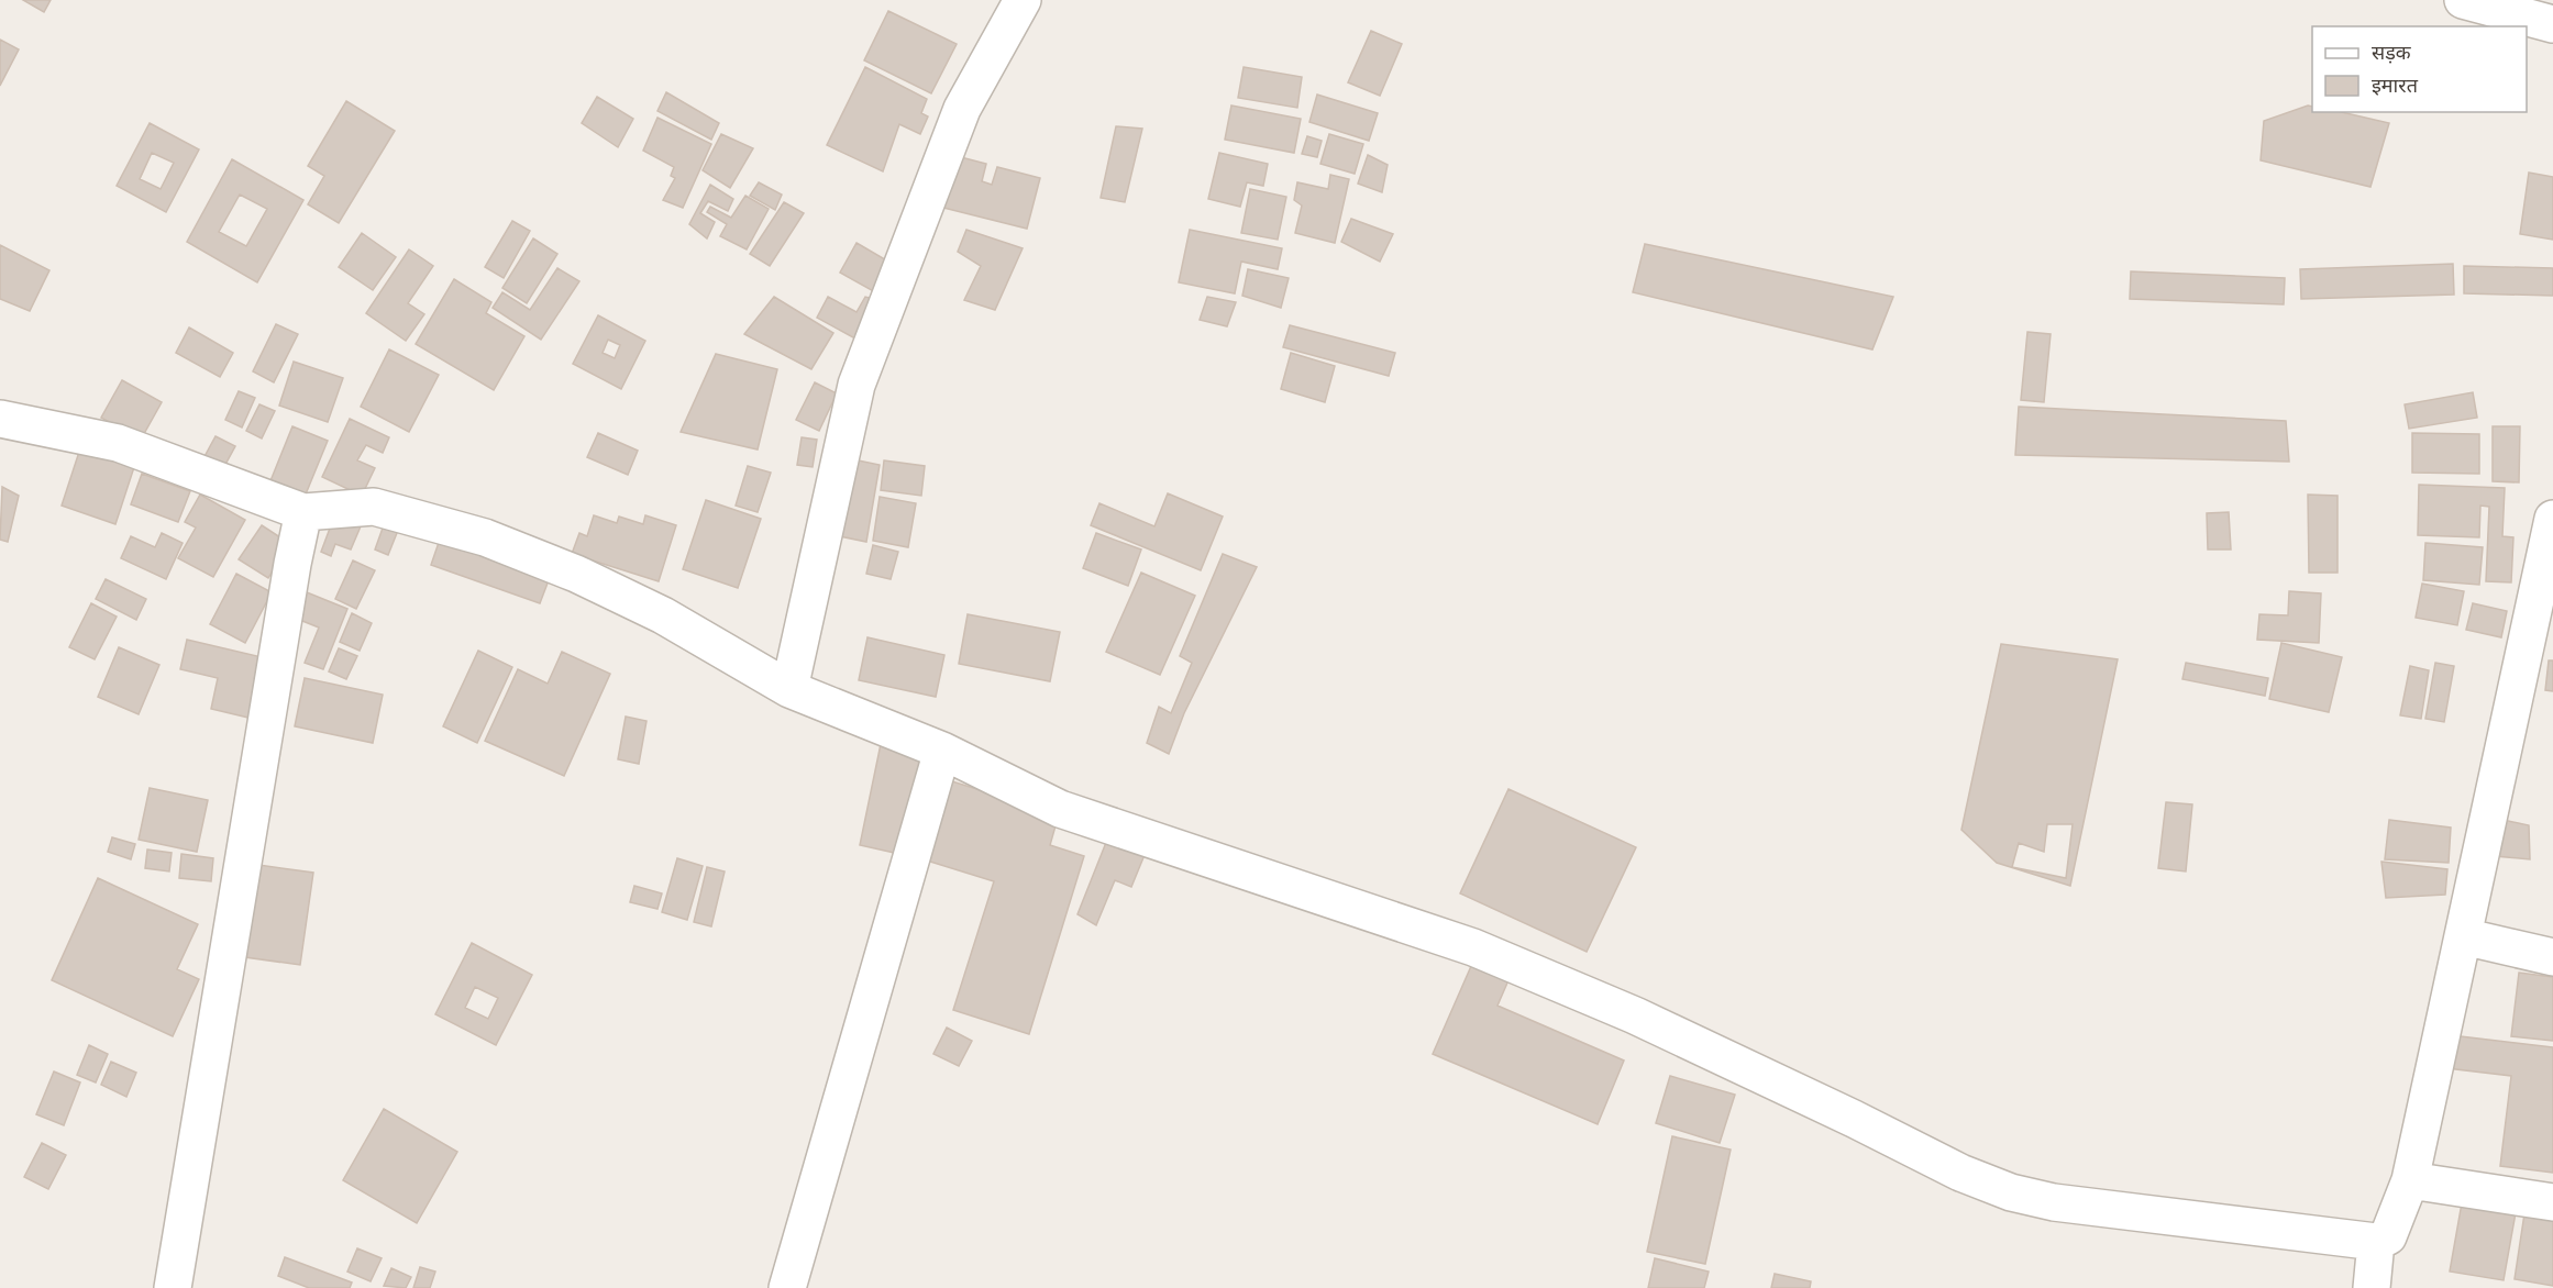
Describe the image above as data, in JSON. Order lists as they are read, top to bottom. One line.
{"legend":["सड़क","इमारत"]}
